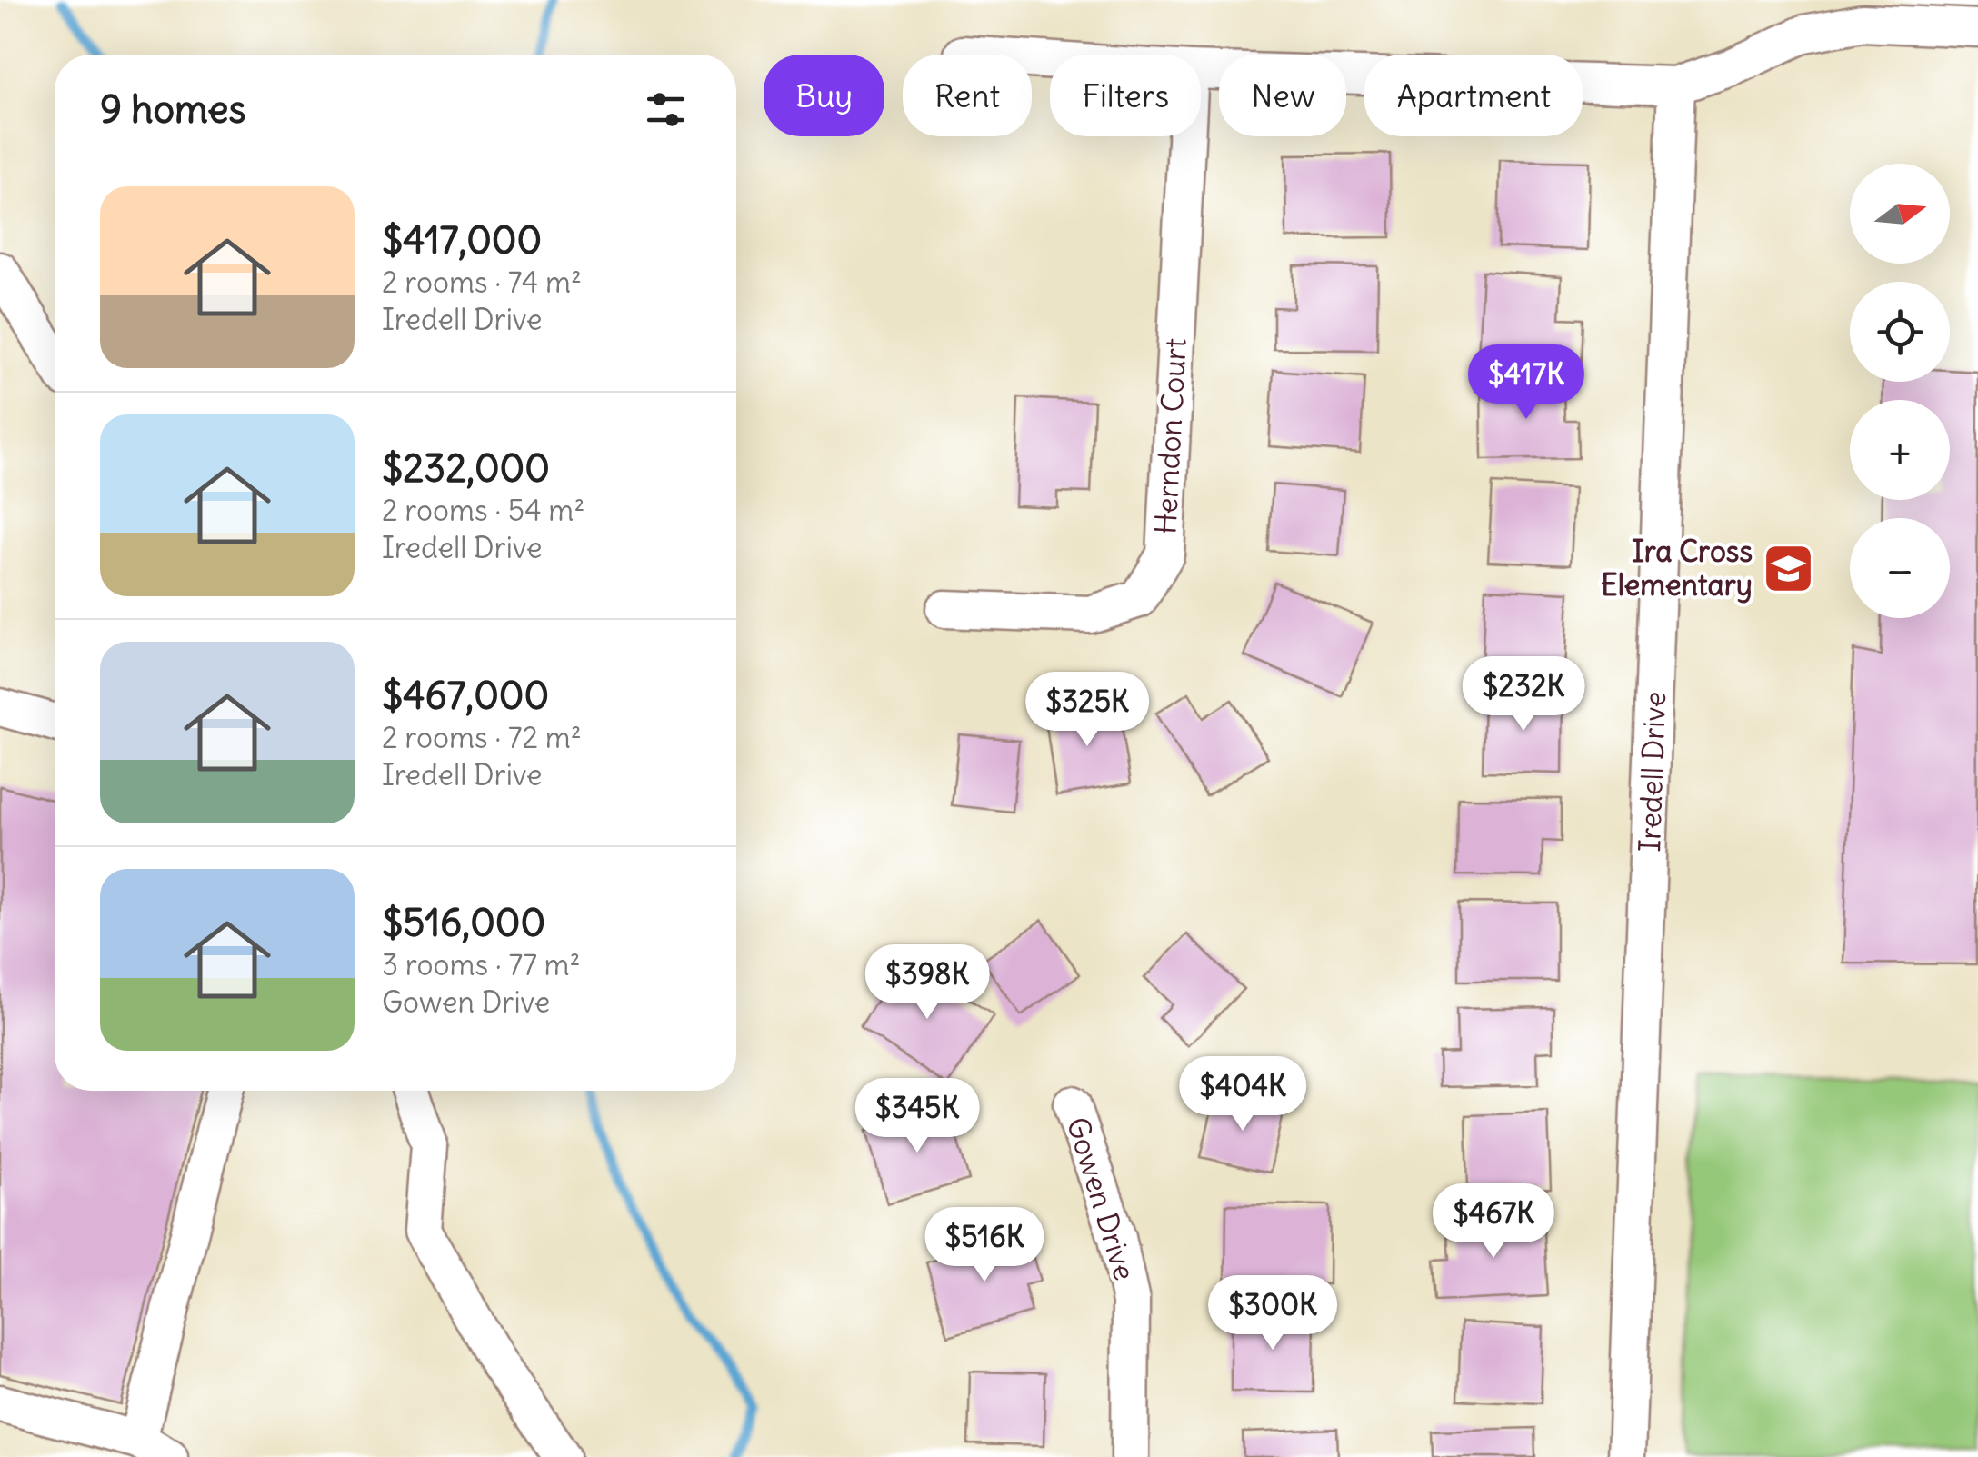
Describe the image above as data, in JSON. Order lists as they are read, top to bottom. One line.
{"streets":{"street":["Herndon Court","Iredell Drive","Gowen Drive"]},"places":{"school or university":["Ira Cross Elementary"]},"north":"right","page":{"chip":["Buy","Rent","Filters","New","Apartment"],"heading":"9 homes","map_buttons":["+","−"],"list":[{"name":"$417,000","note":"2 rooms · 74 m² · Iredell Drive"},{"name":"$232,000","note":"2 rooms · 54 m² · Iredell Drive"},{"name":"$467,000","note":"2 rooms · 72 m² · Iredell Drive"},{"name":"$516,000","note":"3 rooms · 77 m² · Gowen Drive"}],"price":["$417K","$232K","$325K","$398K","$404K","$345K","$467K","$516K","$300K"]}}
